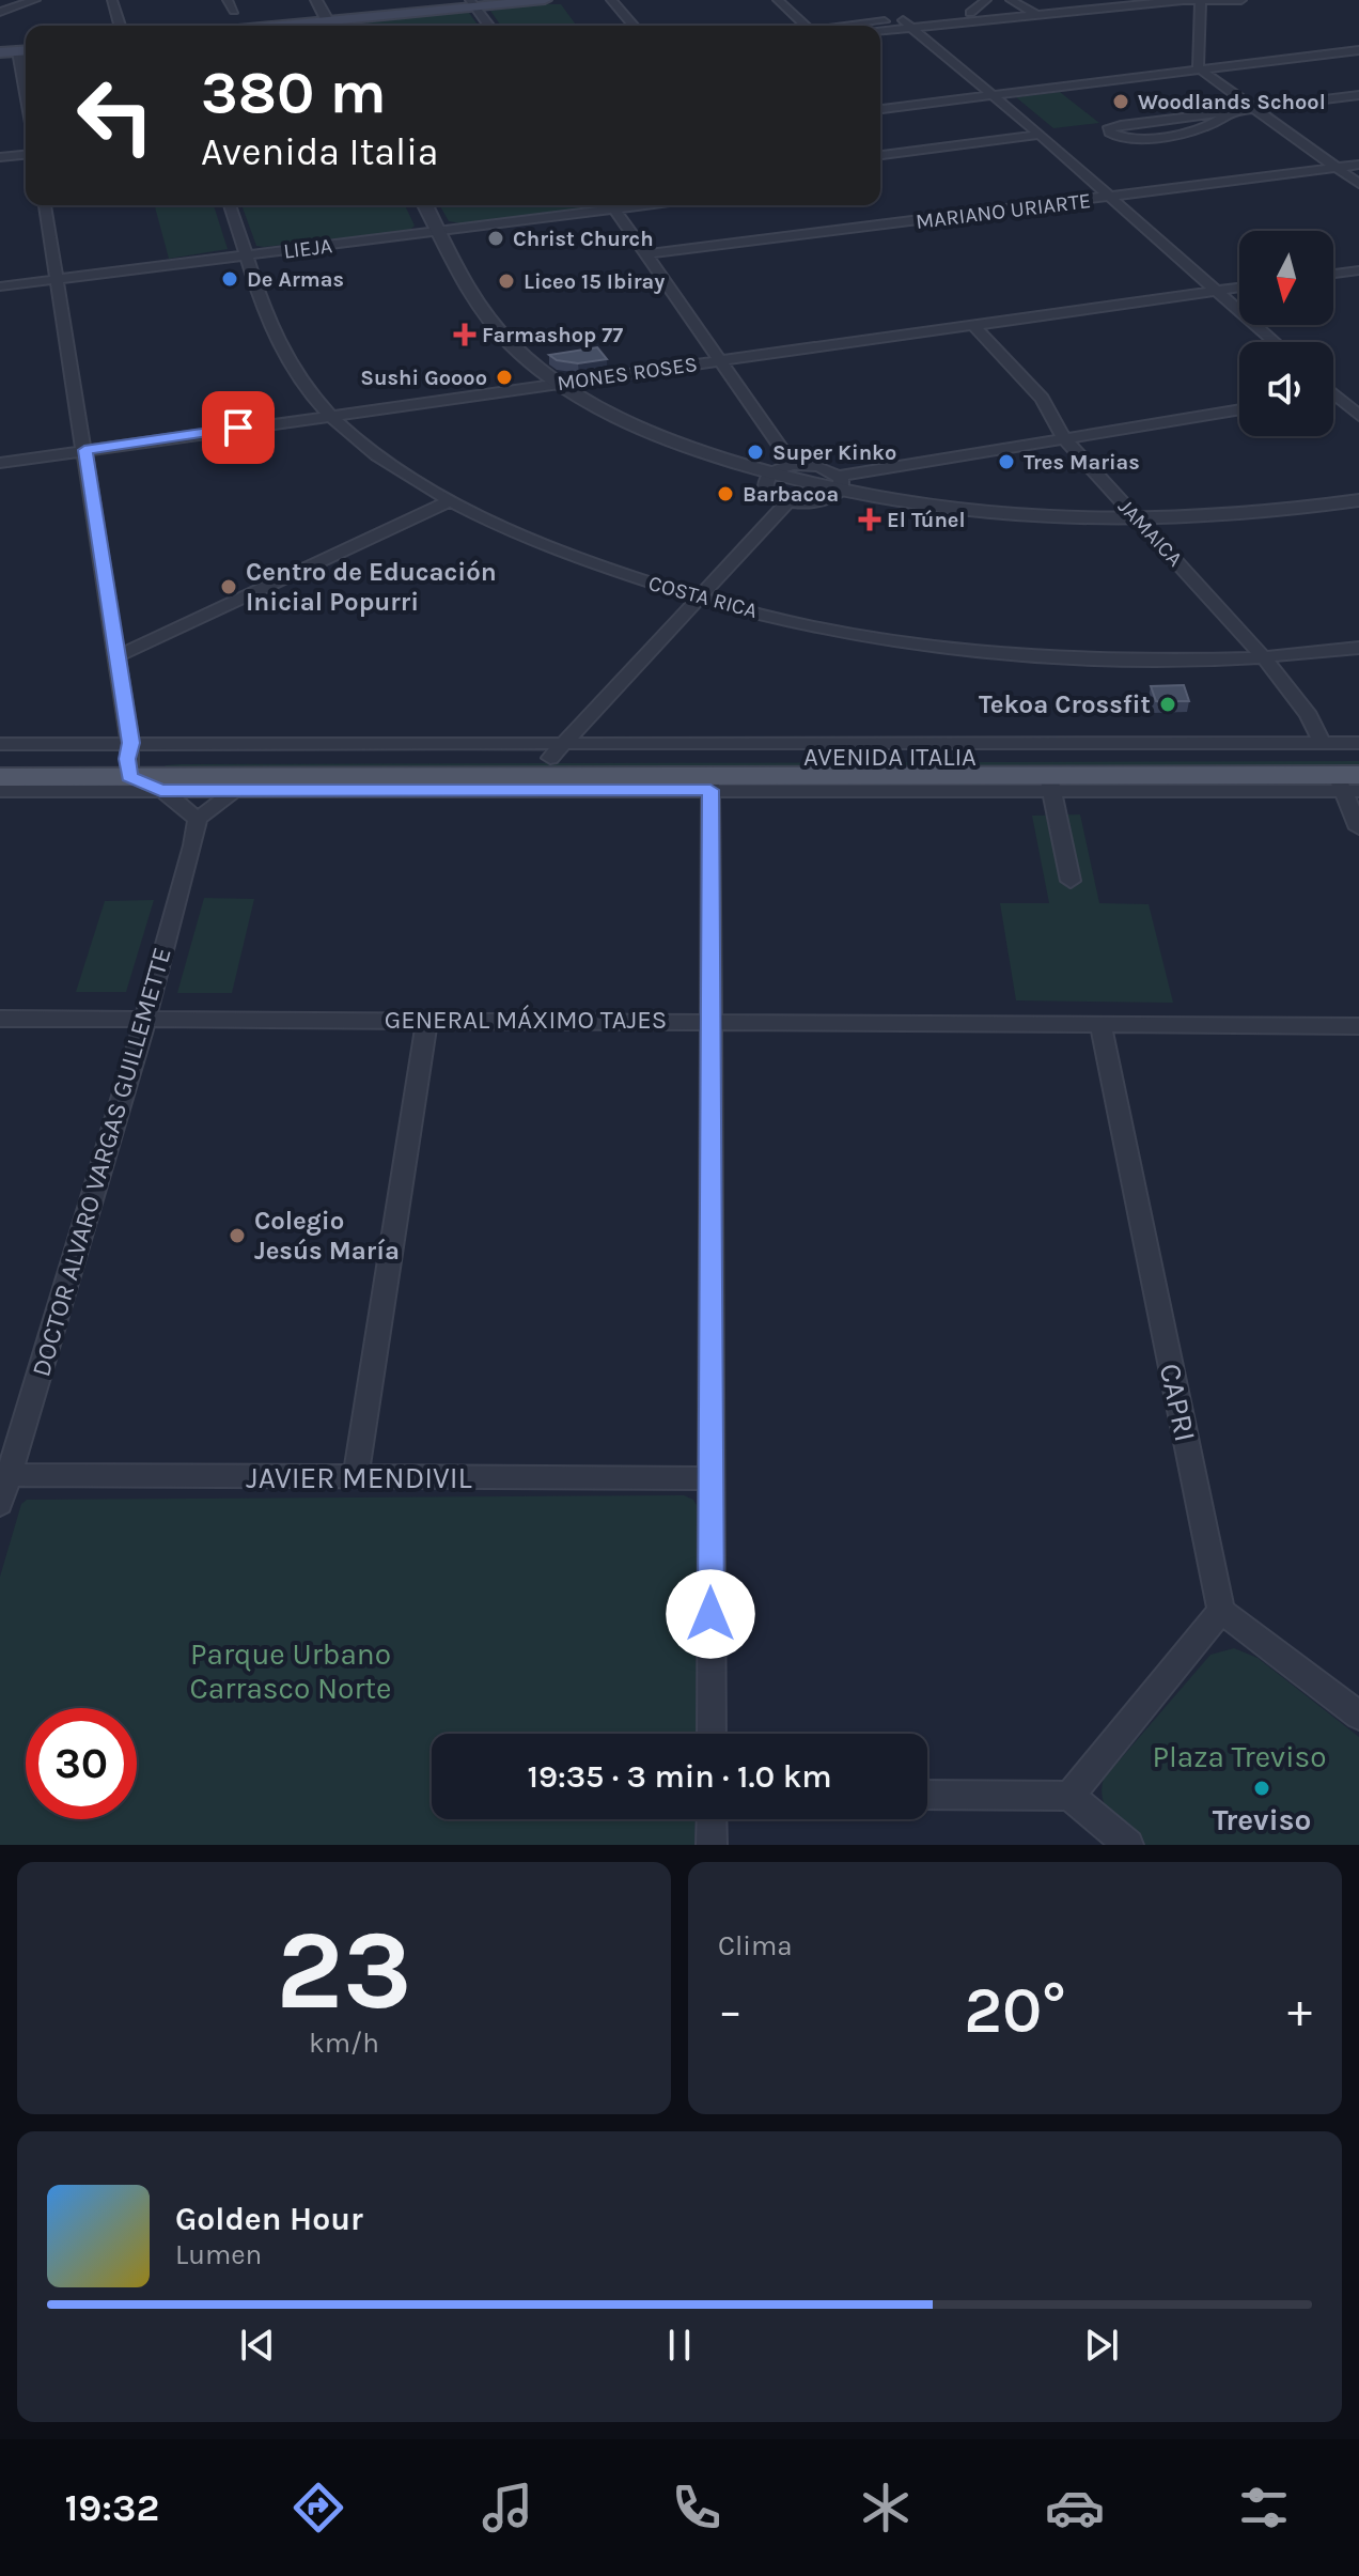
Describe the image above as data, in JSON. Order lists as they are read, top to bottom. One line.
{"streets":{"main road":["AVENIDA ITALIA"],"street":["MARIANO URIARTE","LIEJA","MONES ROSES","JAMAICA","COSTA RICA","GENERAL MÁXIMO TAJES","DOCTOR ALVARO VARGAS GUILLEMETTE","CAPRI","JAVIER MENDIVIL"]},"crossings":[["LIEJA","COSTA RICA"],["MONES ROSES","JAMAICA"],["MONES ROSES","COSTA RICA"],["JAMAICA","COSTA RICA"],["JAMAICA","AVENIDA ITALIA"],["GENERAL MÁXIMO TAJES","DOCTOR ALVARO VARGAS GUILLEMETTE"],["GENERAL MÁXIMO TAJES","CAPRI"],["DOCTOR ALVARO VARGAS GUILLEMETTE","JAVIER MENDIVIL"]],"parks":["Parque Urbano Carrasco Norte","Plaza Treviso"],"places":{"other":["Woodlands School","Christ Church","De Armas","Liceo 15 Ibiray","Sushi Goooo","Super Kinko","Tres Marias","Barbacoa","Centro de Educación Inicial Popurri","Tekoa Crossfit","Colegio Jesús María","Treviso"],"health":["Farmashop 77","El Túnel"]},"north":"bottom","page":{"turn":["380 m","Avenida Italia"],"limit":"30","trip":"19:35 · 3 min · 1.0 km","tile":[["23","km/h"],"Clima"],"heat":["−","20°","+"],"song":["Golden Hour","Lumen"],"tabs":"19:32"}}
